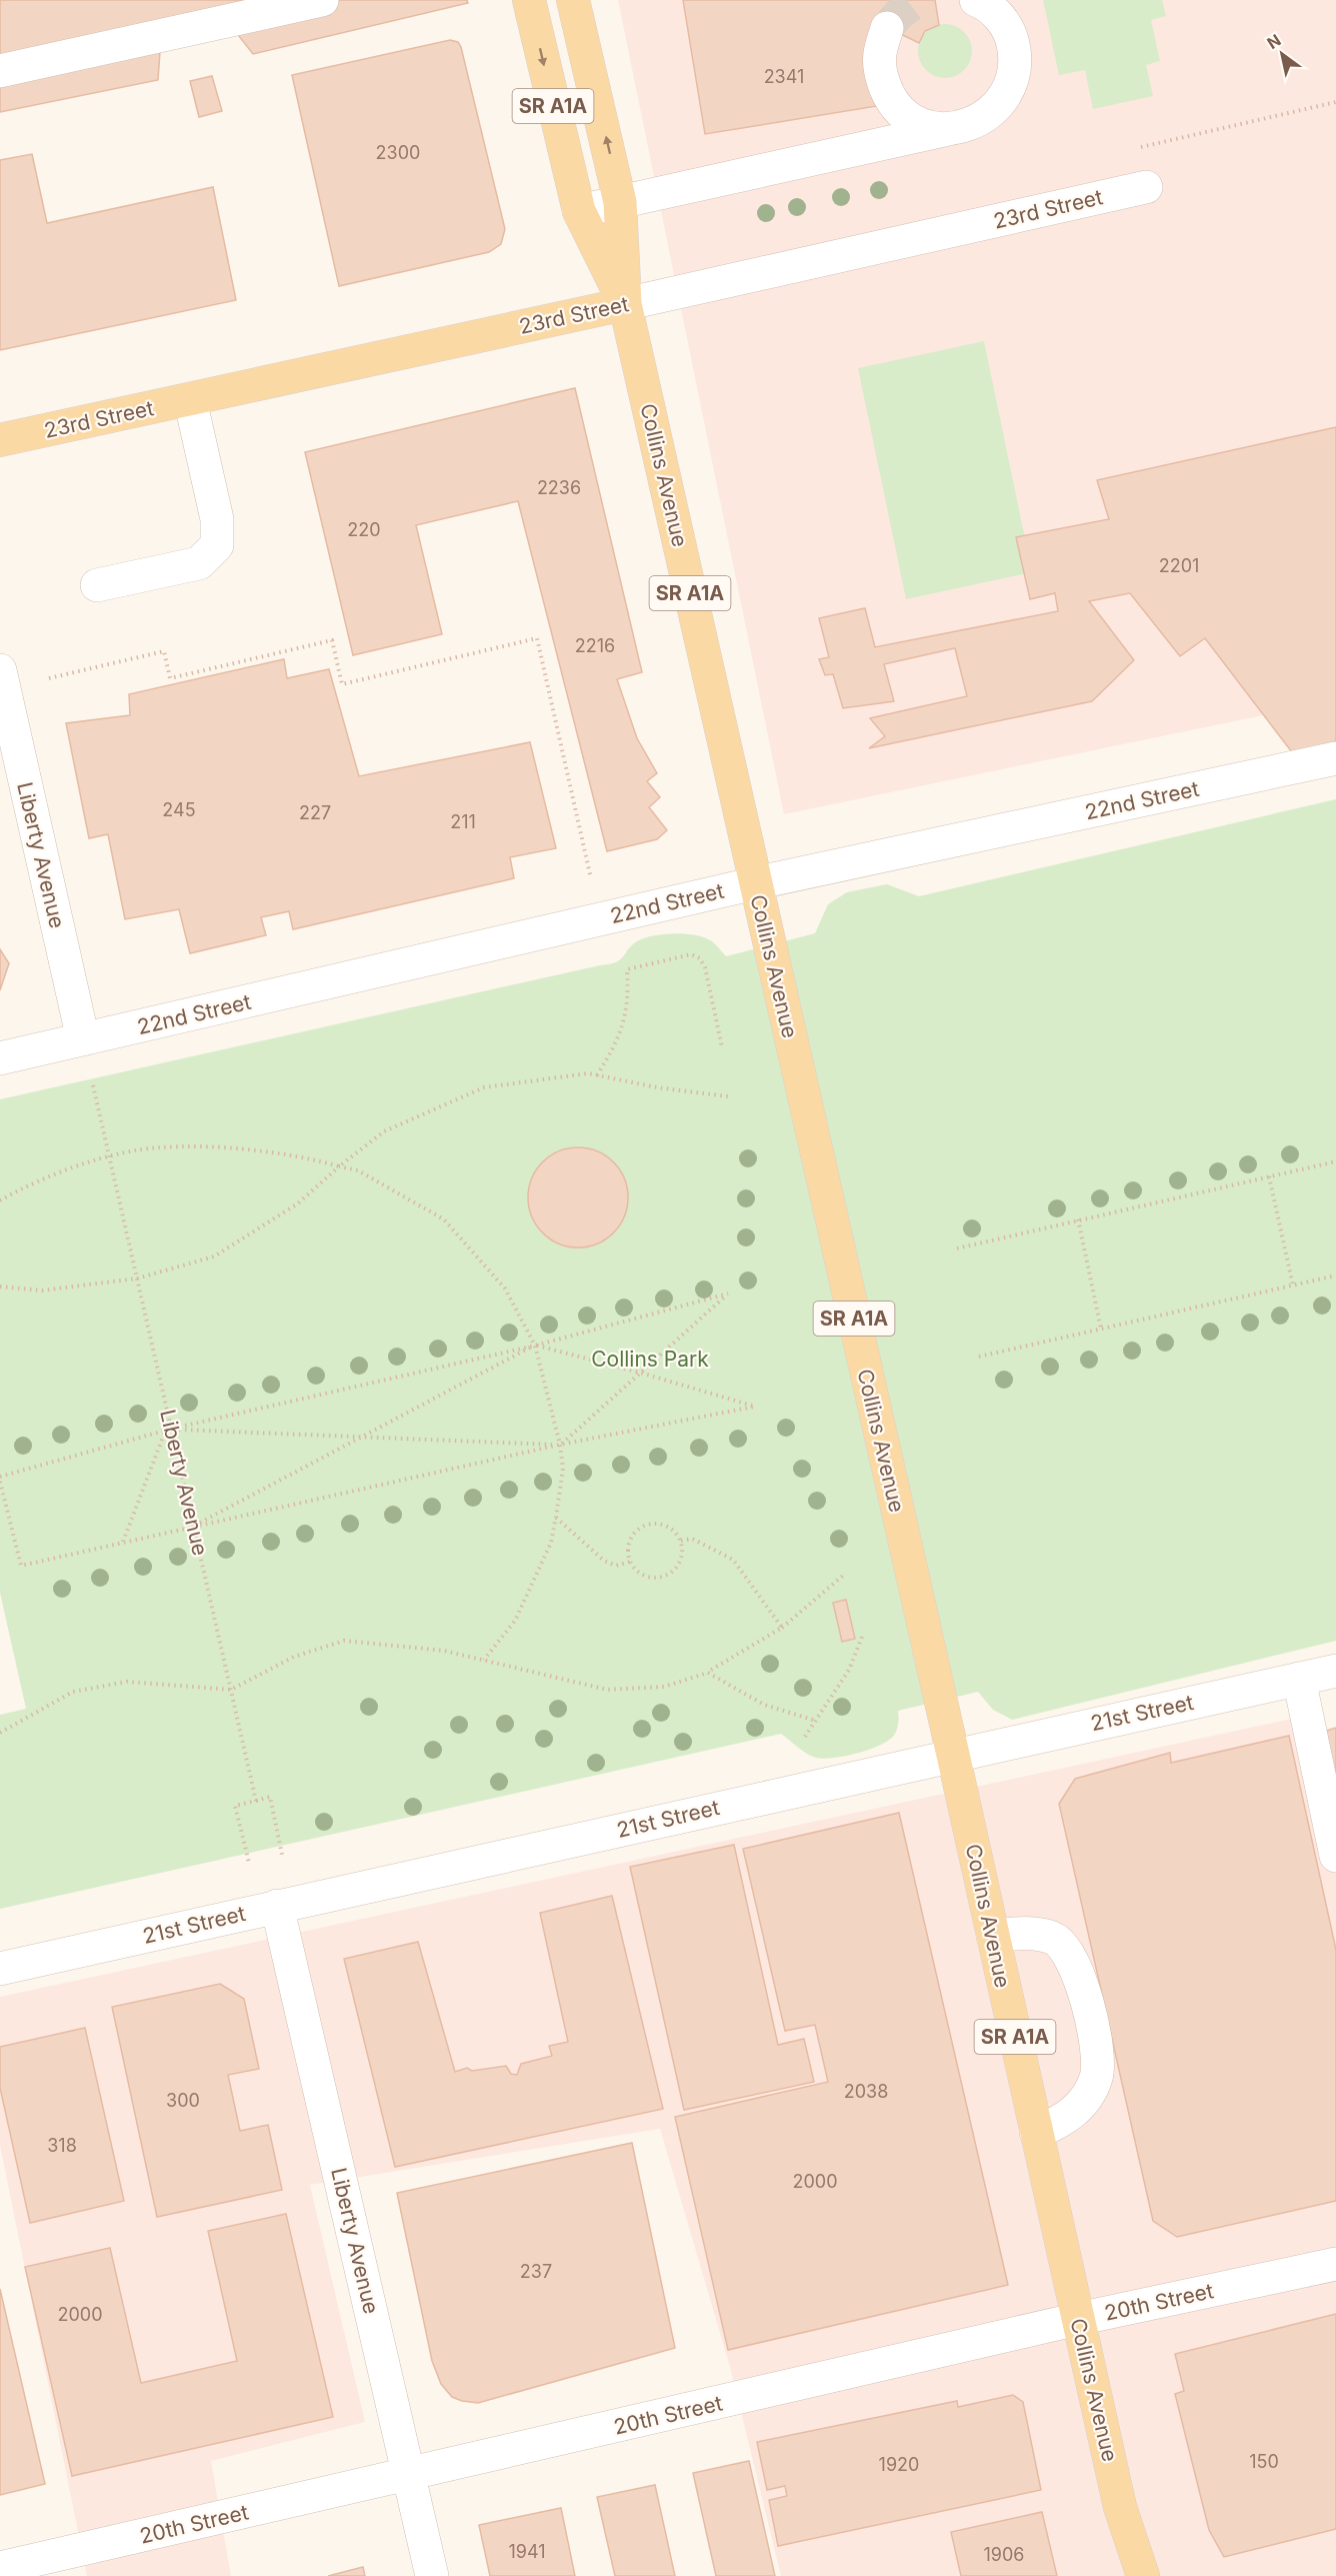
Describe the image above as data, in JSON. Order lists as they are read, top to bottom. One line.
{"streets":{"main road":["SR A1A","23rd Street","Collins Avenue"],"street":["22nd Street","Liberty Avenue","21st Street","20th Street"]},"crossings":[["23rd Street","Collins Avenue"],["Collins Avenue","22nd Street"],["Collins Avenue","21st Street"],["Collins Avenue","20th Street"],["22nd Street","Liberty Avenue"],["Liberty Avenue","21st Street"],["Liberty Avenue","20th Street"]],"parks":["Collins Park"],"house_numbers":["2341","2300","2236","220","2201","2216","245","227","211","2038","300","318","2000","237","2000","150","1920","1941","1906"],"north":"top left"}
